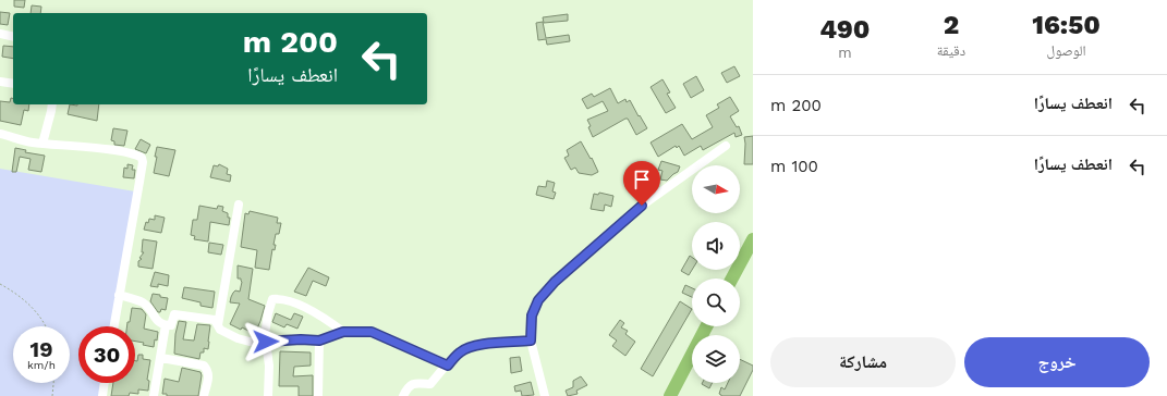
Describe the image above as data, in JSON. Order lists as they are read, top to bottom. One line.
{"north":"right","page":{"eta":["16:50","الوصول","2","دقيقة","490","m"],"turn":["200 m","انعطف يسارًا"],"list":[{"name":"انعطف يسارًا","value":"200 m"},{"name":"انعطف يسارًا","value":"100 m"}],"speed":"19 km/h","limit":"30","buttons":["خروج","مشاركة"]}}
